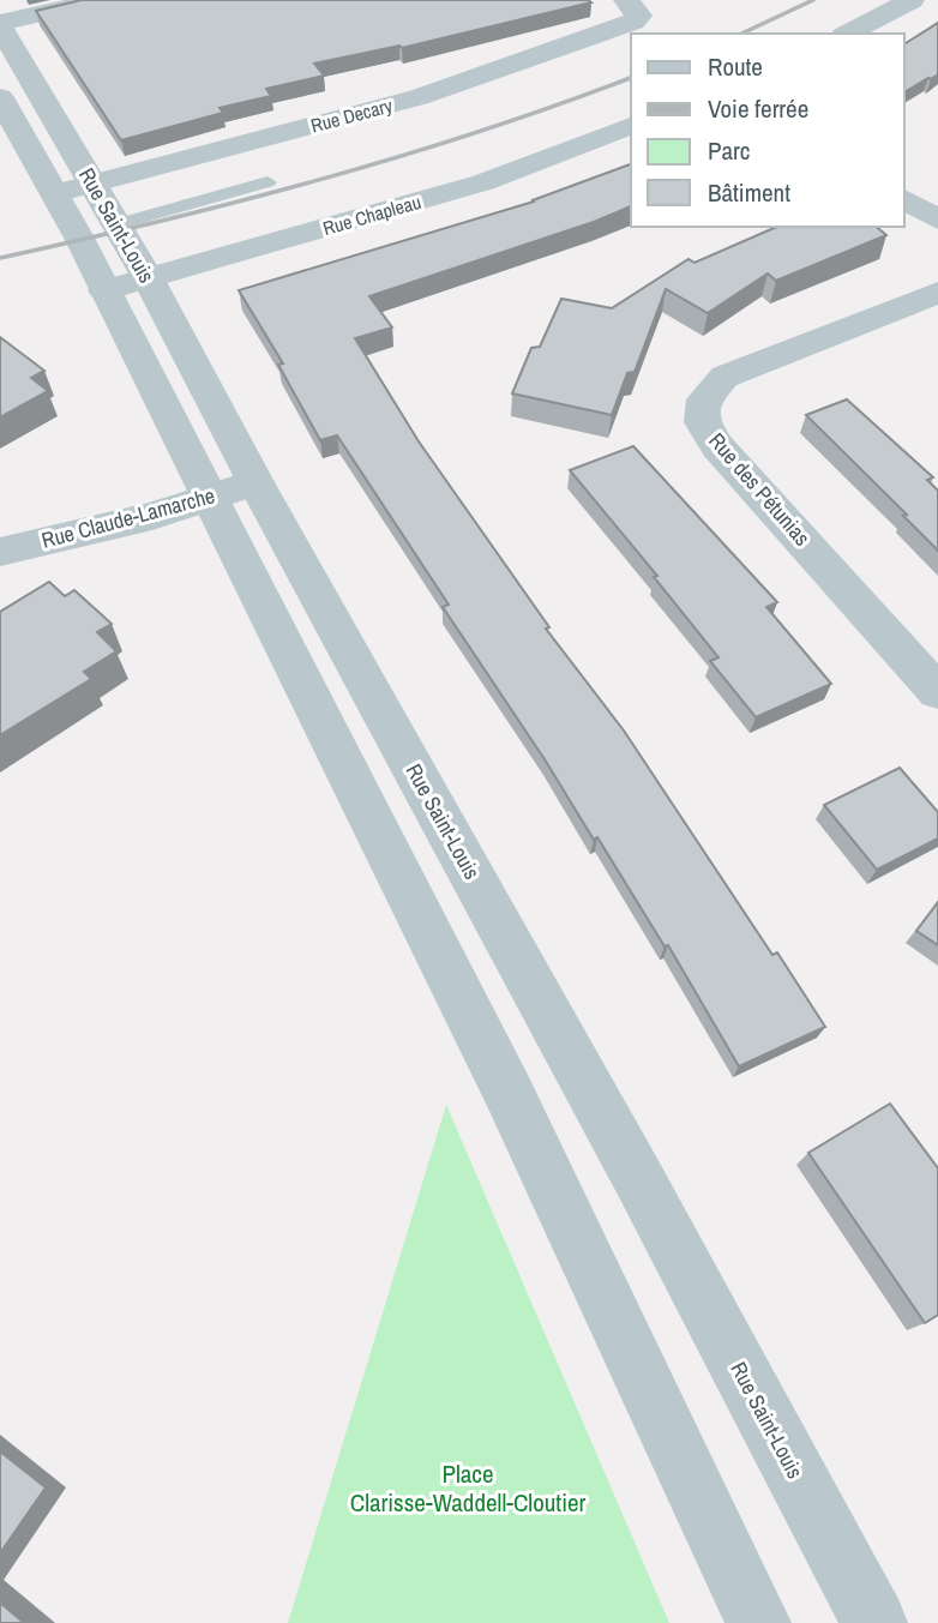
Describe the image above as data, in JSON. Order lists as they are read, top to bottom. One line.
{"streets":{"street":["Rue Decary","Rue Chapleau","Rue Saint-Louis","Rue des Pétunias","Rue Claude-Lamarche"]},"crossings":[["Rue Decary","Rue Saint-Louis"],["Rue Chapleau","Rue Saint-Louis"],["Rue Saint-Louis","Rue Claude-Lamarche"]],"parks":["Place Clarisse-Waddell-Cloutier"],"legend":["Route","Voie ferrée","Parc","Bâtiment"]}
